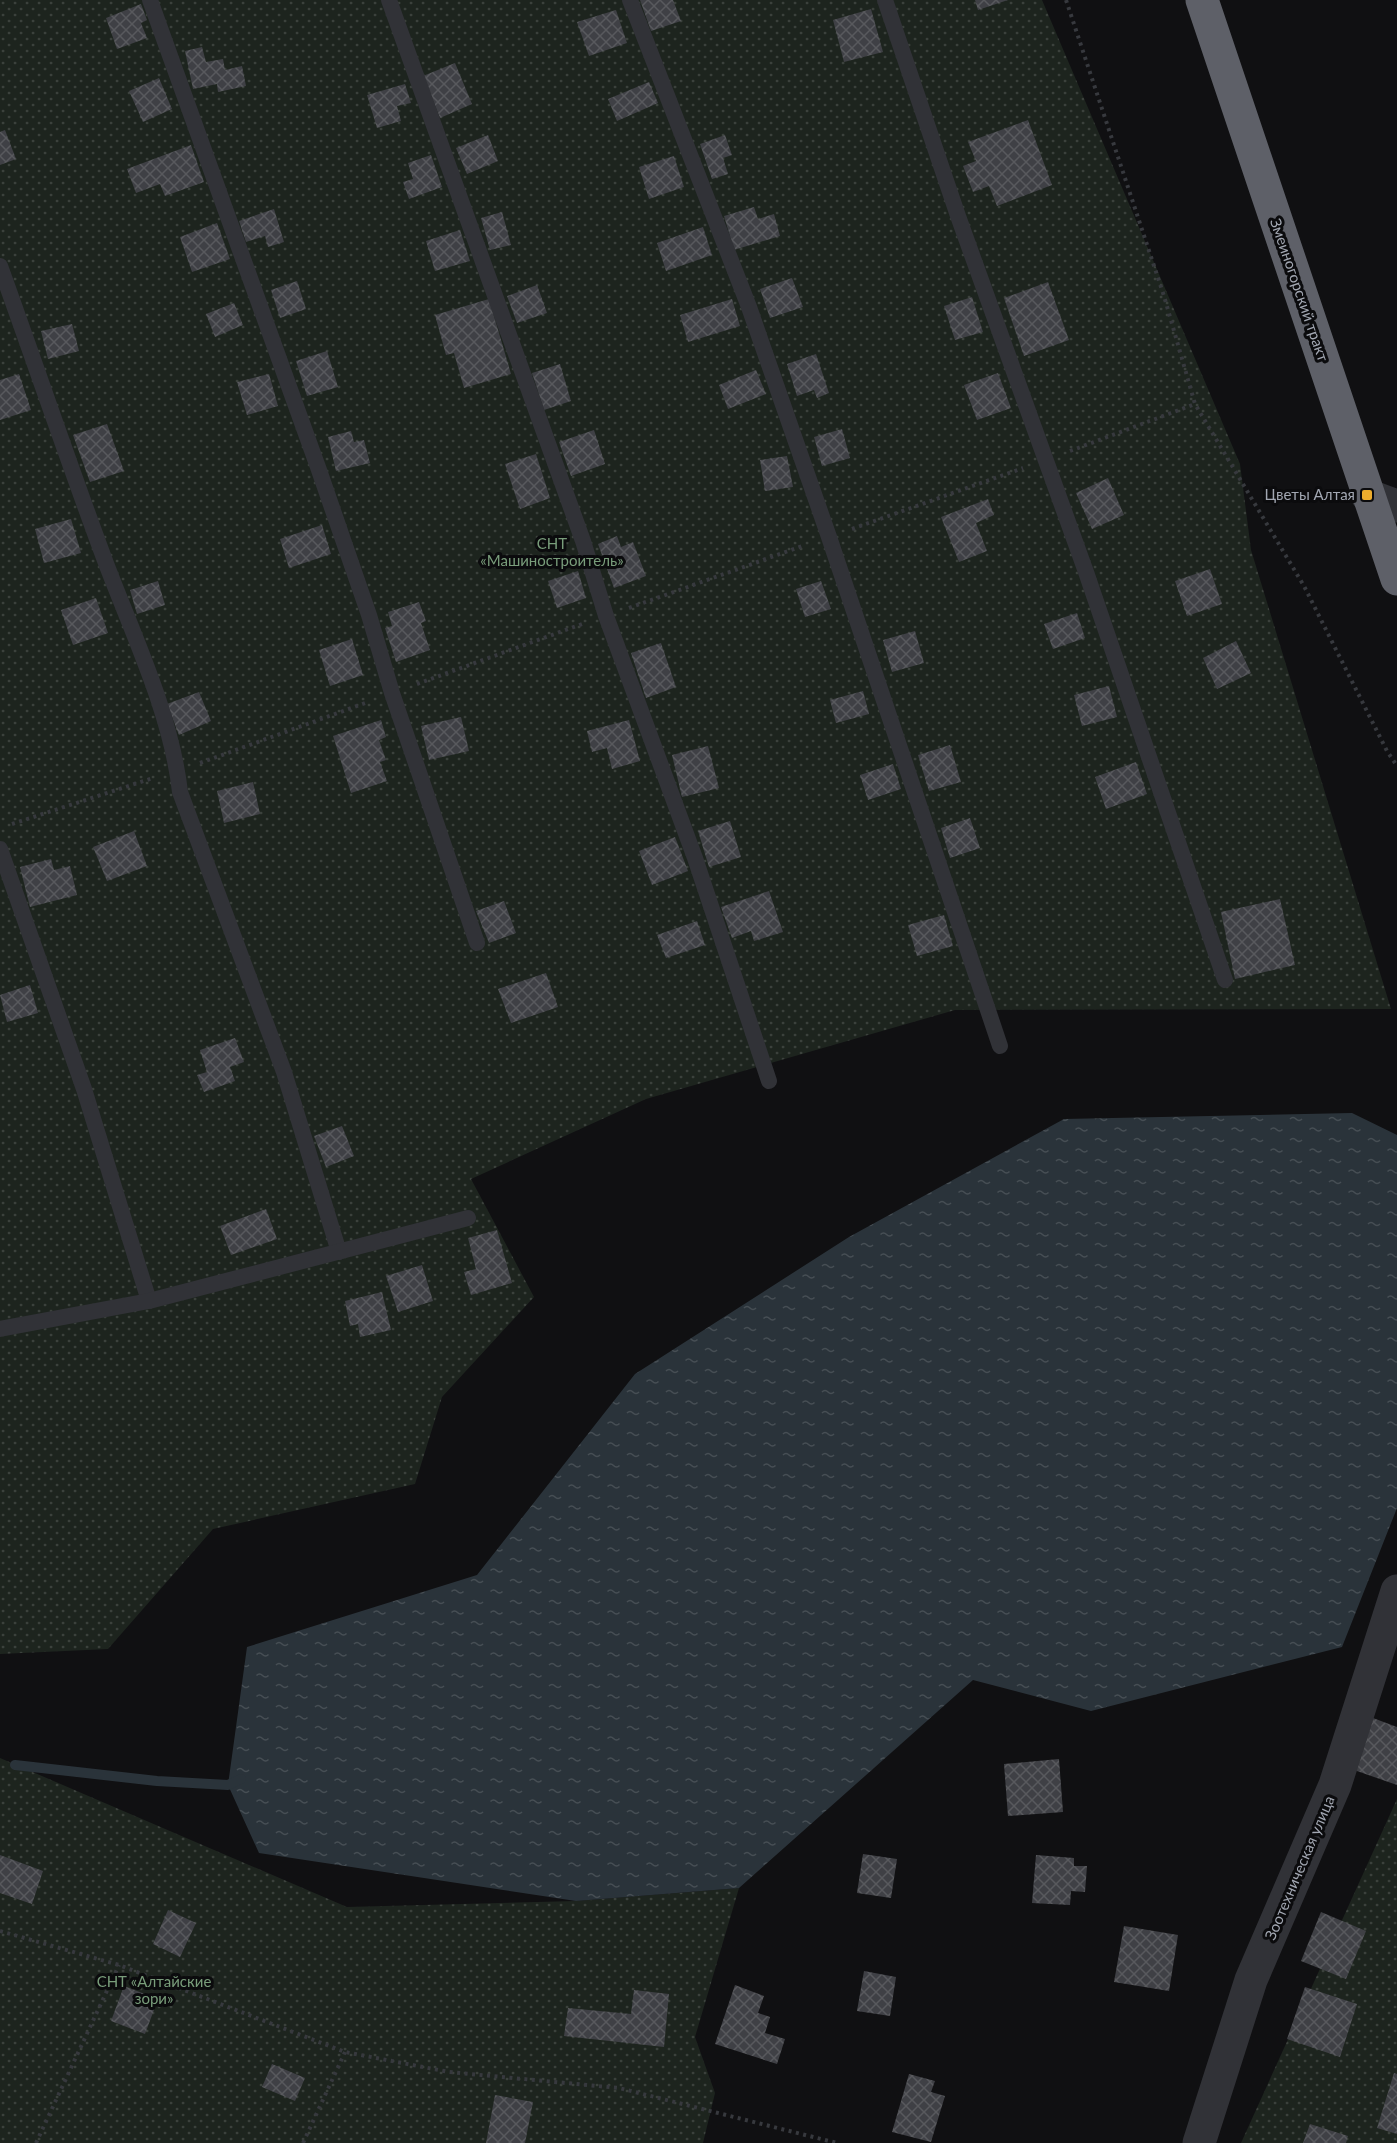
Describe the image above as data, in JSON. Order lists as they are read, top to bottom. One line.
{"streets":{"highway":["Змеиногорский тракт"],"street":["Зоотехническая улица"]},"parks":["СНТ «Машиностроитель»","СНТ «Алтайские зори»"],"places":{"transit":["Цветы Алтая"]}}
